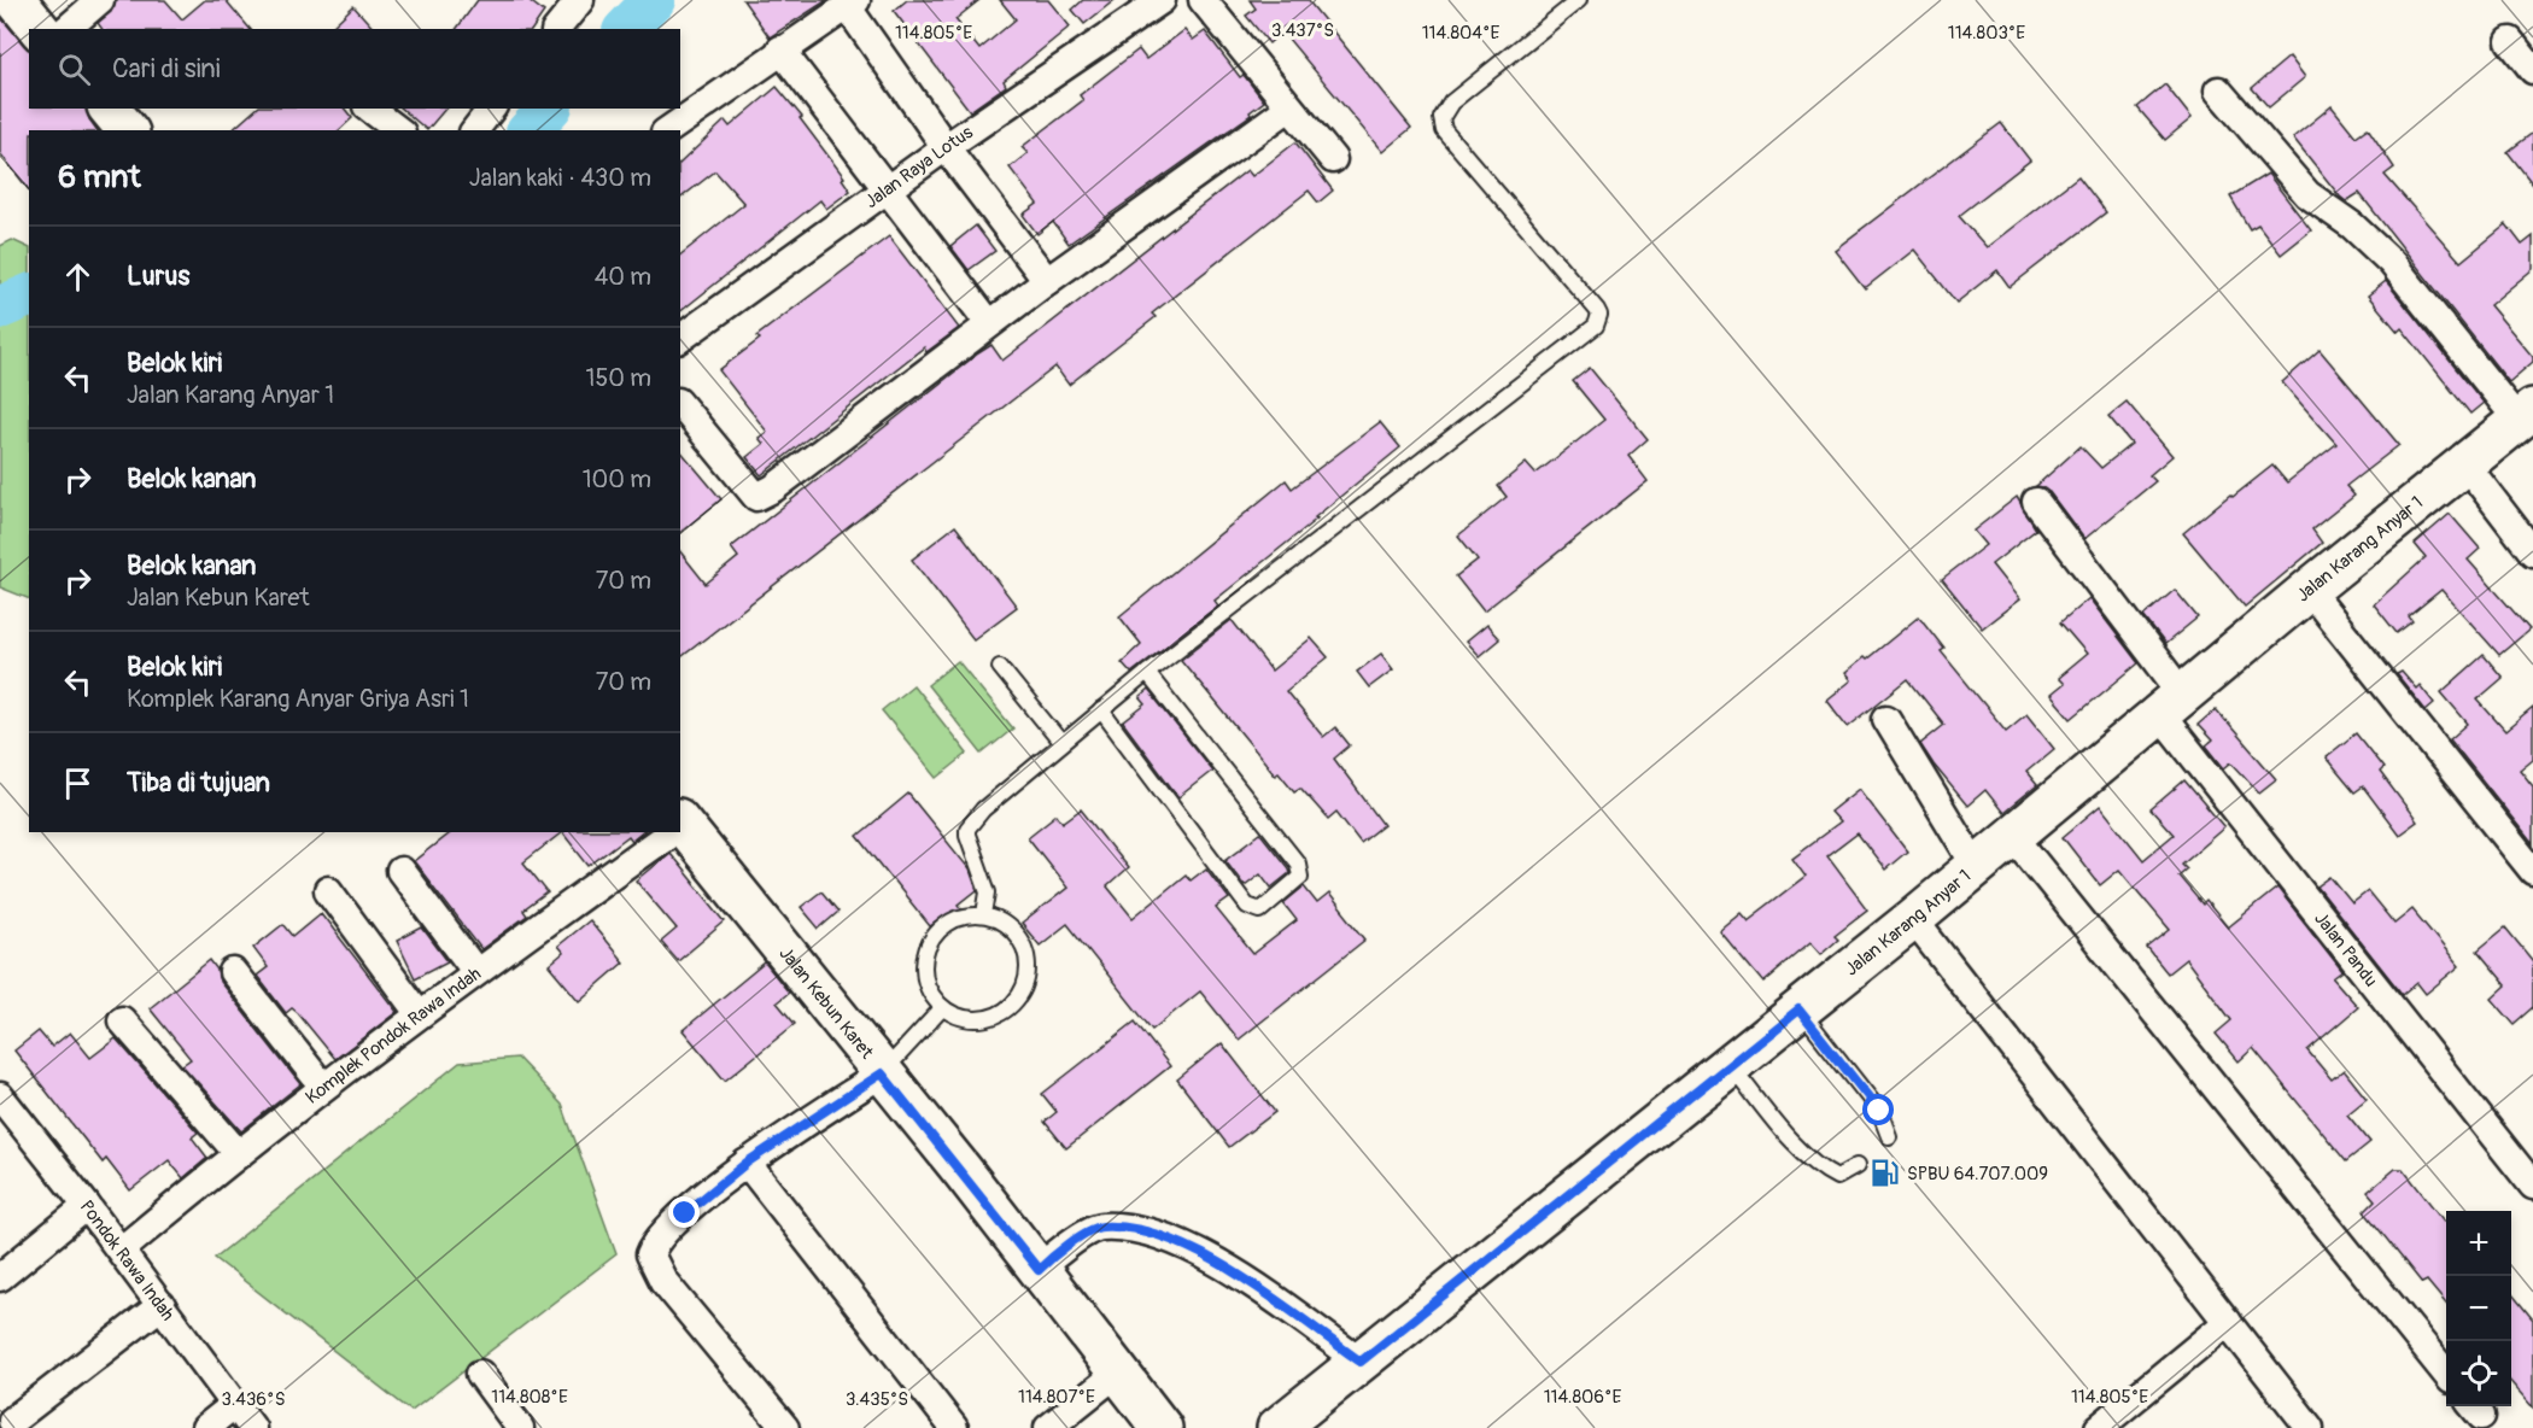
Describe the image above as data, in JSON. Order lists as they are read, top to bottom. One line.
{"streets":{"main road":["Jalan Karang Anyar 1","Jalan Kebun Karet"],"street":["Jalan Raya Lotus","Jalan Pandu","Komplek Pondok Rawa Indah","Pondok Rawa Indah"]},"crossings":[["Jalan Karang Anyar 1","Jalan Pandu"],["Komplek Pondok Rawa Indah","Pondok Rawa Indah"]],"places":{"fuel station":["SPBU 64.707.009"]},"page":{"search":"Cari di sini","heading":["6 mnt","Jalan kaki · 430 m"],"list":[["Lurus","40 m"],["Belok kiri","Jalan Karang Anyar 1","150 m"],["Belok kanan","100 m"],["Belok kanan","Jalan Kebun Karet","70 m"],["Belok kiri","Komplek Karang Anyar Griya Asri 1","70 m"],"Tiba di tujuan"],"map_buttons":["+","−"]},"coordinates":["3.437°S","114.803°E","114.805°E","114.804°E","114.808°E","114.807°E","114.806°E","3.436°S","3.435°S"]}
